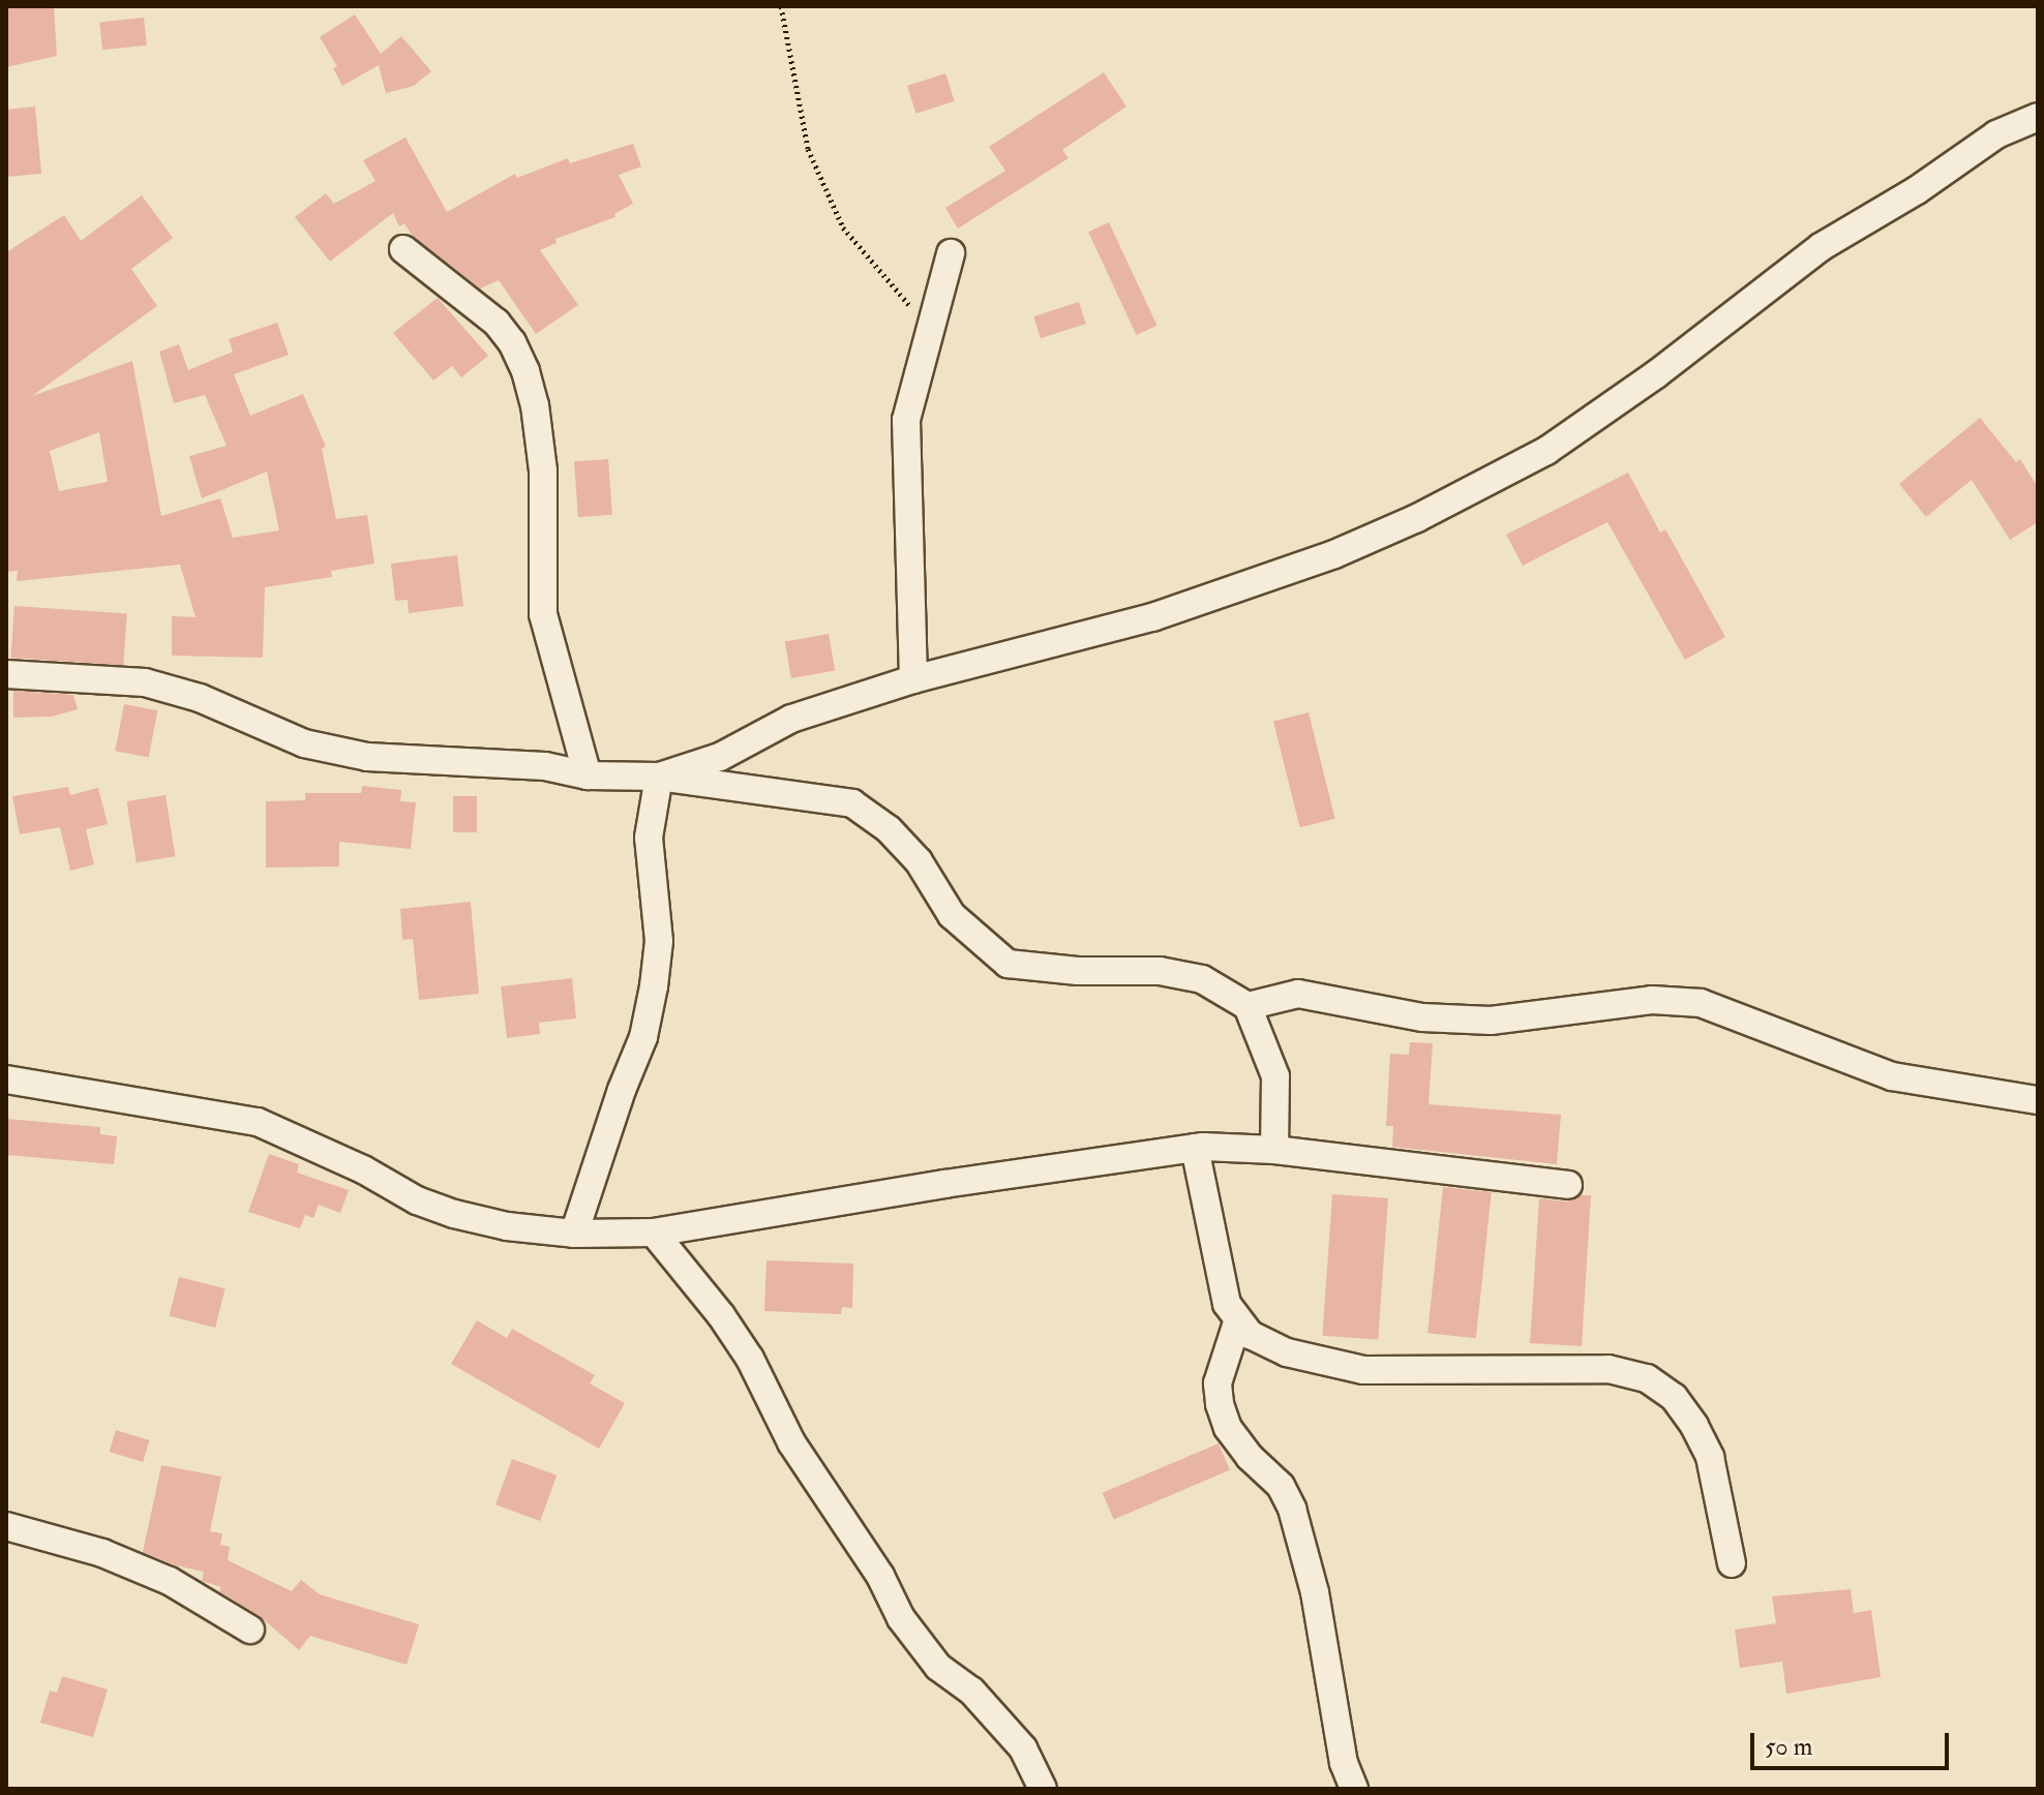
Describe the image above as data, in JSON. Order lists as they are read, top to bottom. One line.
{"scale_bar":"50 m"}
